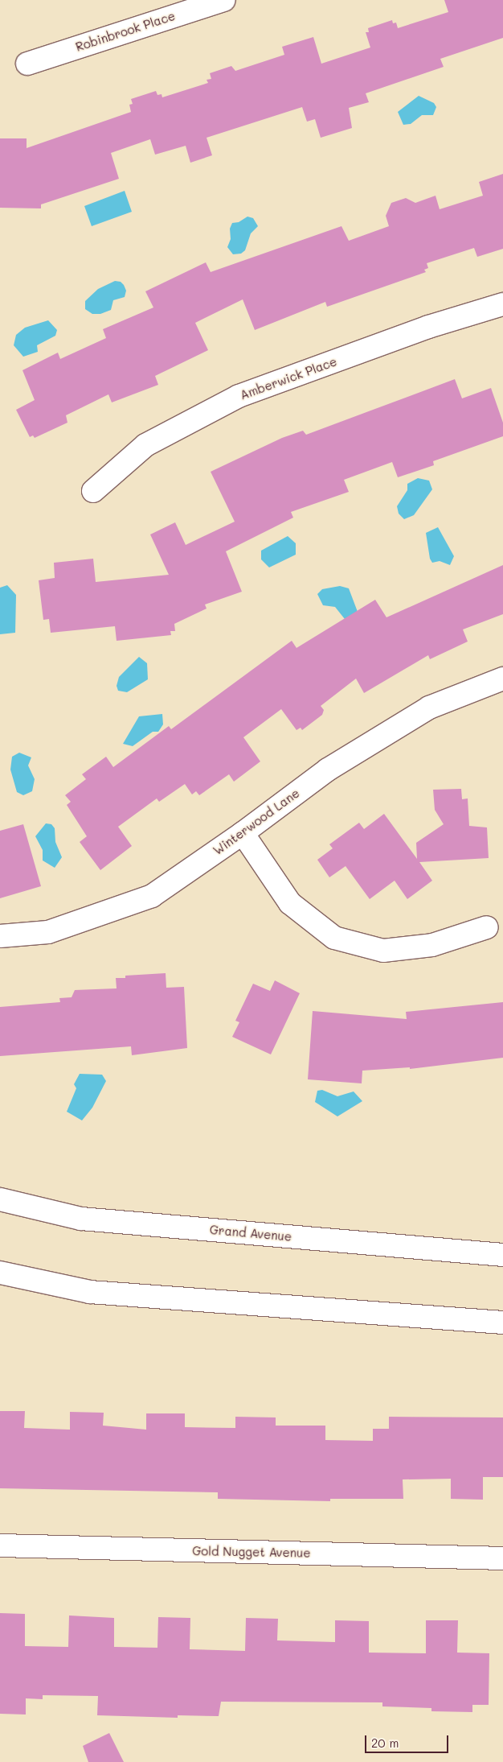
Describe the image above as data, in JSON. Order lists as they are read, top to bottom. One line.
{"streets":{"street":["Robinbrook Place","Amberwick Place","Winterwood Lane","Grand Avenue","Gold Nugget Avenue"]},"scale_bar":"20 m"}
